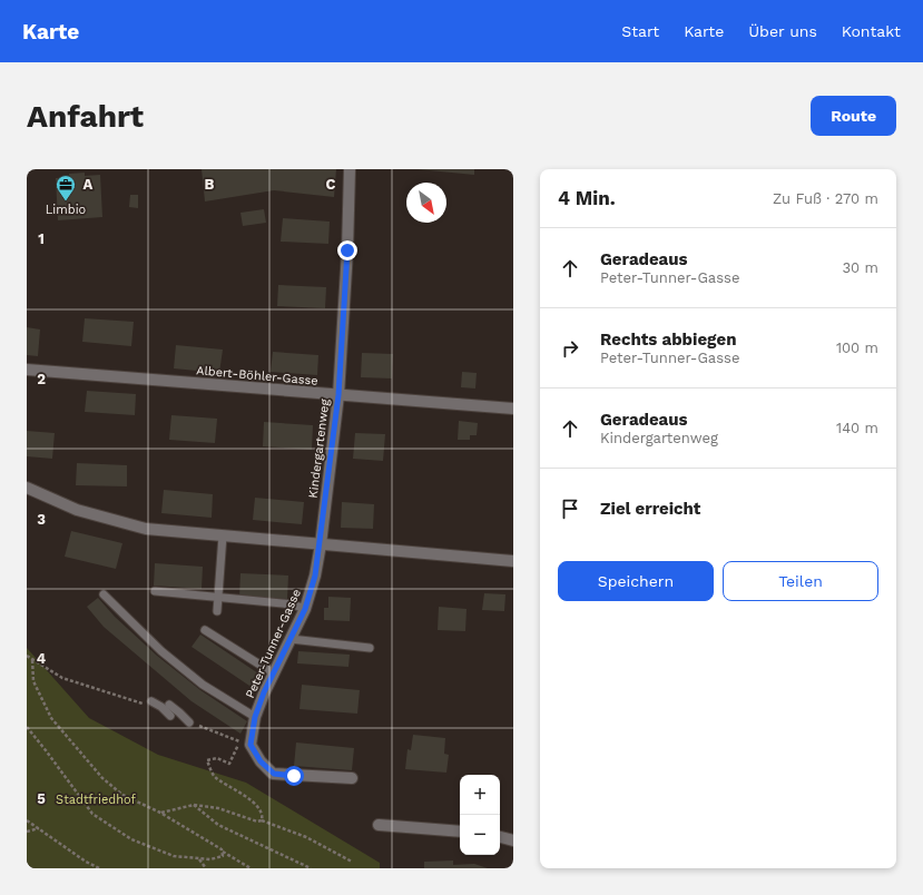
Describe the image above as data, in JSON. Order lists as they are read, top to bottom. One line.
{"streets":{"street":["Albert-Böhler-Gasse","Kindergartenweg","Peter-Tunner-Gasse"]},"crossings":[["Albert-Böhler-Gasse","Kindergartenweg"],["Kindergartenweg","Peter-Tunner-Gasse"]],"parks":["Stadtfriedhof"],"places":{"office":["Limbio"]},"north":"bottom right","page":{"header":"Karte","nav":["Start","Karte","Über uns","Kontakt"],"buttons":["Route",["Speichern","Teilen"]],"title":"Anfahrt","heading":["4 Min.","Zu Fuß · 270 m"],"list":[["Geradeaus","Peter-Tunner-Gasse","30 m"],["Rechts abbiegen","Peter-Tunner-Gasse","100 m"],["Geradeaus","Kindergartenweg","140 m"],"Ziel erreicht"],"map_buttons":["+","−"]},"grid":{"columns":["A","B","C"],"rows":["1","2","3","4","5"]}}
